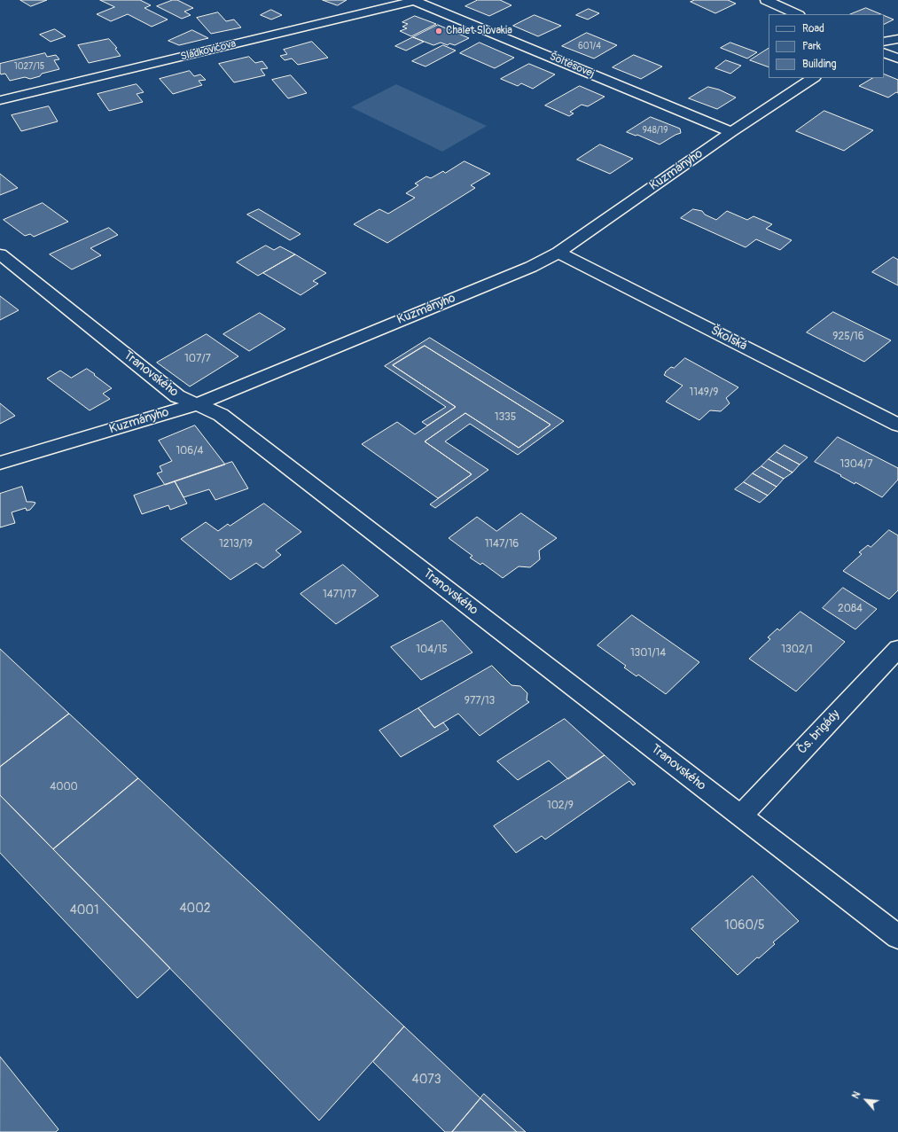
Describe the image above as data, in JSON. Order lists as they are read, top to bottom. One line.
{"streets":{"street":["Sládkovičova","Šoltésovej","Kuzmányho","Školská","Tranovského","Čs. brigády"]},"crossings":[["Sládkovičova","Šoltésovej"],["Šoltésovej","Kuzmányho"],["Kuzmányho","Školská"],["Kuzmányho","Tranovského"],["Tranovského","Čs. brigády"]],"places":["Chalet Slovakia"],"house_numbers":["601/4","1027/15","948/19","925/16","107/7","1149/9","1335","106/4","1304/7","1213/19","1147/16","1471/17","2084","104/15","1302/1","1301/14","977/13","4000","102/9","4002","4001","1060/5","4073"],"legend":["Road","Park","Building"],"north":"top left"}
